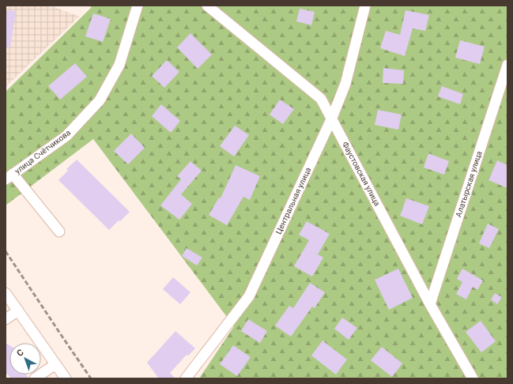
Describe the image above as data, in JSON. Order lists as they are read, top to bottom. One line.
{"streets":{"street":["улица Счётчикова","Фаустовская улица","Алатырская улица","Центральная улица"]},"crossings":[["Фаустовская улица","Алатырская улица"],["Фаустовская улица","Центральная улица"]],"north":"top left"}
